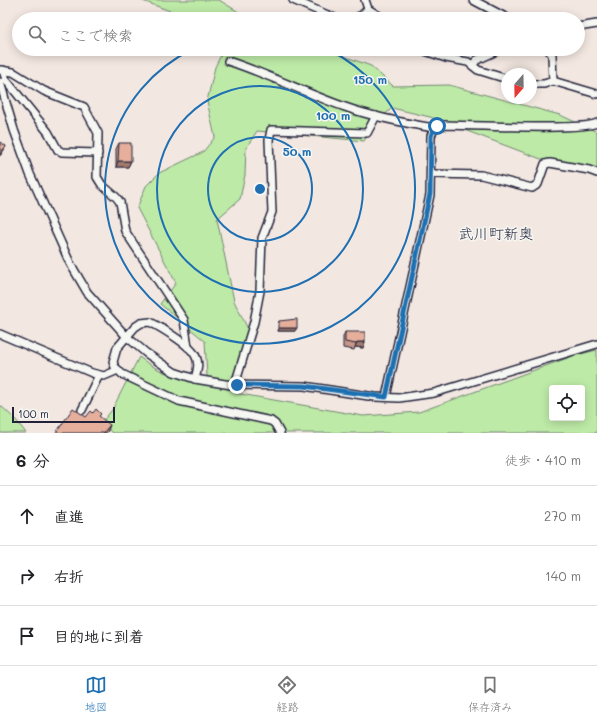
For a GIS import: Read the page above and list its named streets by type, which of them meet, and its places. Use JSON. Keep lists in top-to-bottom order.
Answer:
{
  "districts": ["武川町新奥"],
  "scale_bar": "100 m",
  "north": "bottom",
  "page": {
    "search": "ここで検索",
    "scale": "100 m",
    "heading": ["6 分", "徒歩 · 410 m"],
    "list": [
      ["直進", "270 m"],
      ["右折", "140 m"],
      "目的地に到着"
    ],
    "nav": ["地図", "経路", "保存済み"]
  },
  "rings": ["150 m", "100 m", "50 m"]
}
